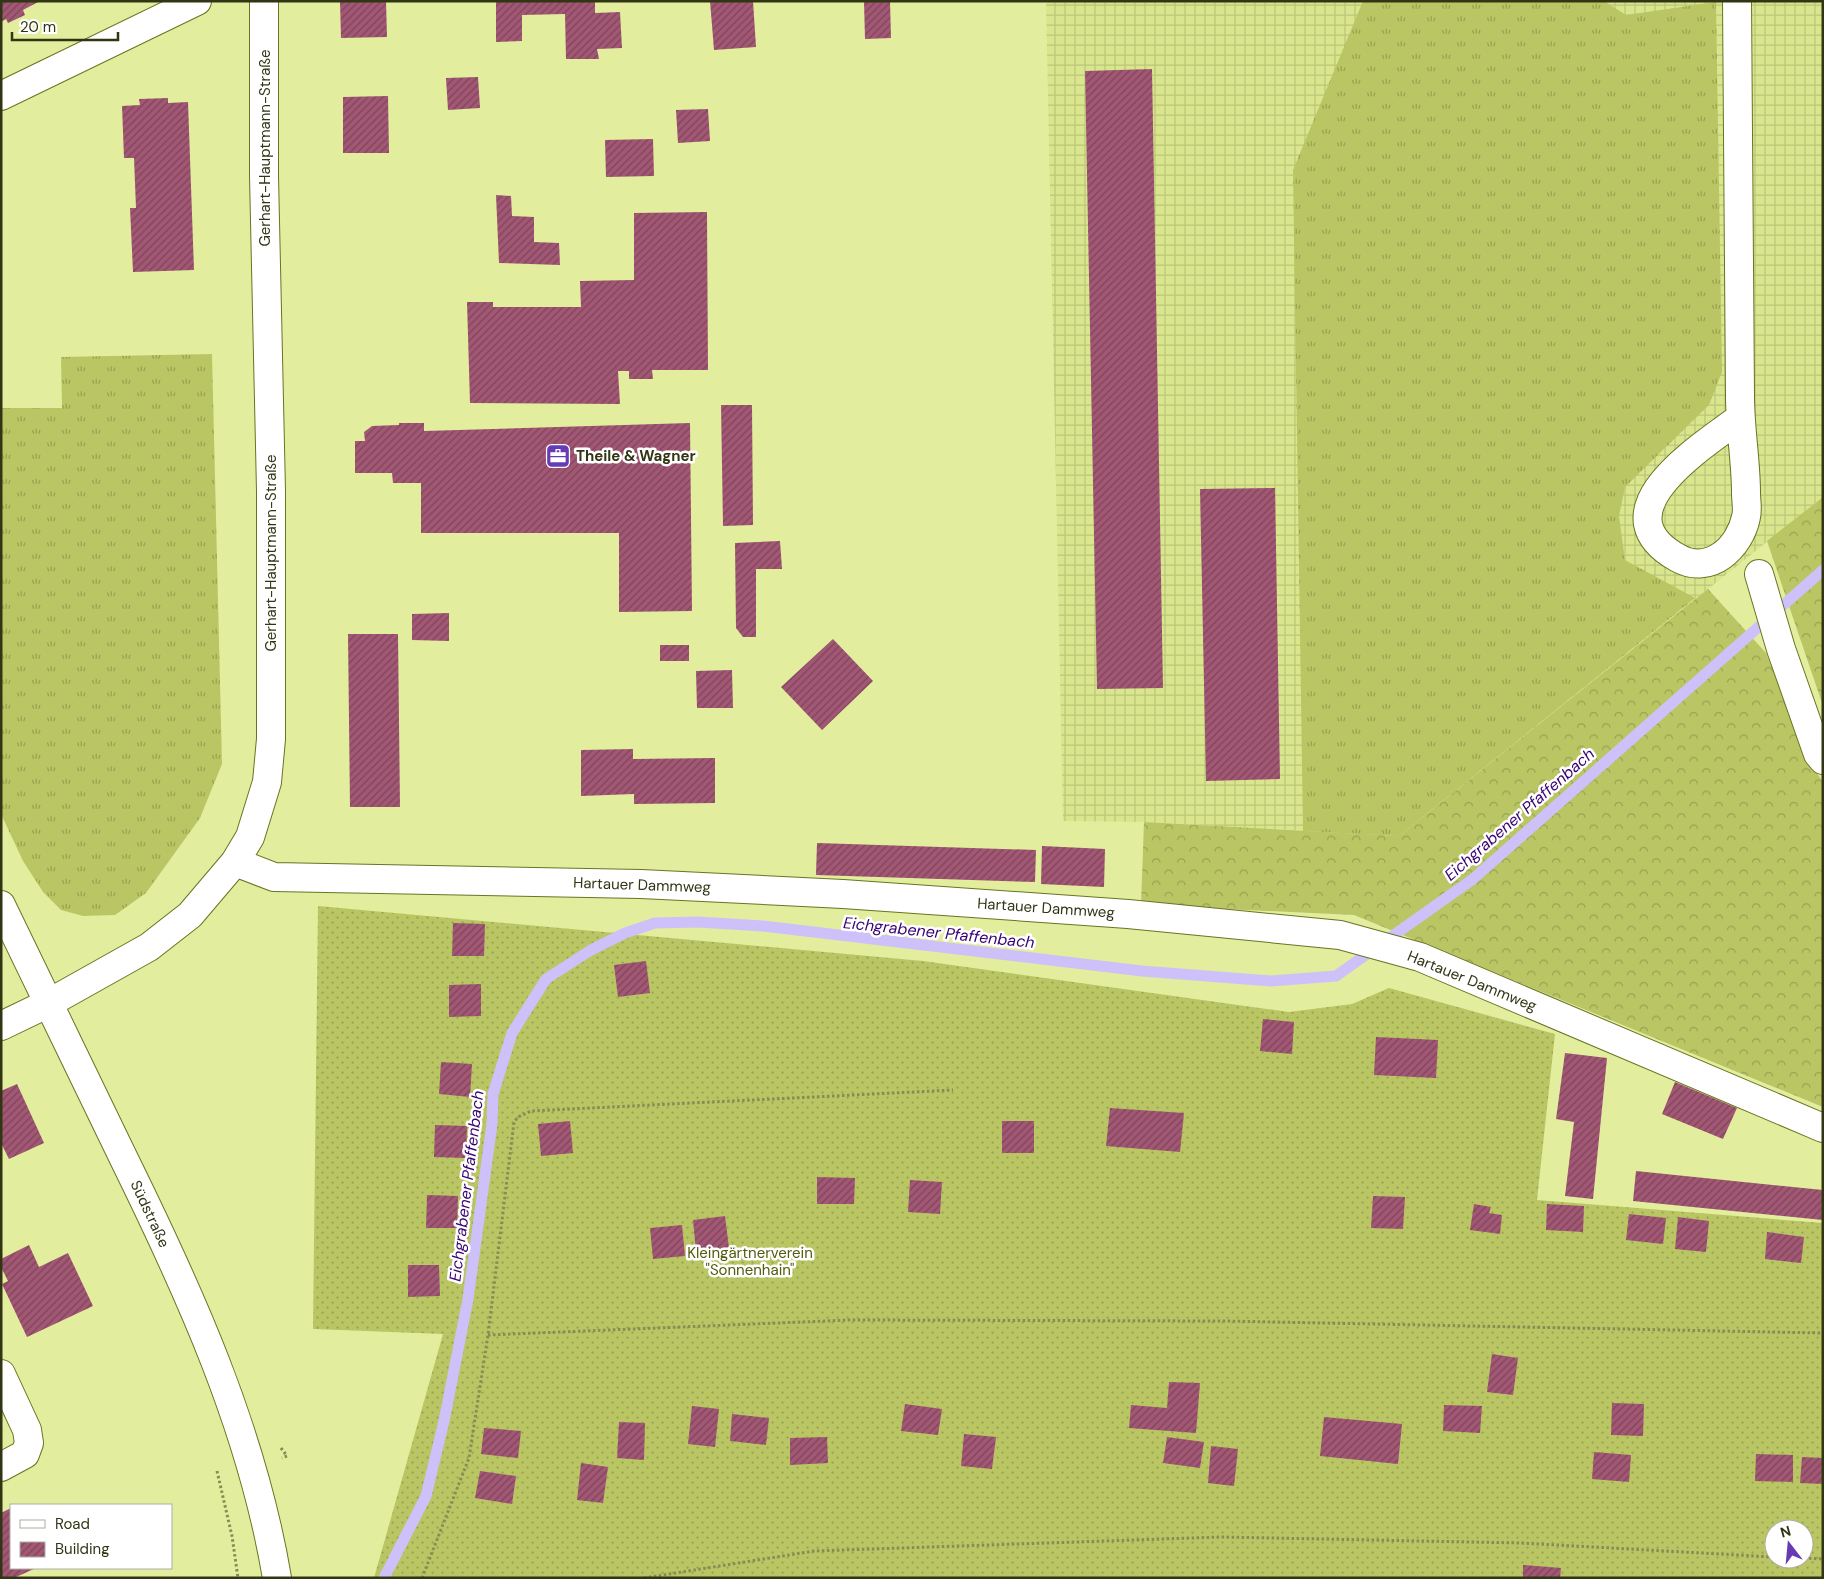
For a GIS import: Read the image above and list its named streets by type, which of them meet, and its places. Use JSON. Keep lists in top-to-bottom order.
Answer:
{
  "streets": {
    "street": ["Gerhart-Hauptmann-Straße", "Hartauer Dammweg", "Südstraße"]
  },
  "crossings": [
    ["Gerhart-Hauptmann-Straße", "Hartauer Dammweg"],
    ["Gerhart-Hauptmann-Straße", "Südstraße"]
  ],
  "water": ["Eichgrabener Pfaffenbach"],
  "parks": ["Kleingärtnerverein \"Sonnenhain\""],
  "places": {
    "office": ["Theile & Wagner"]
  },
  "legend": ["Road", "Building"],
  "scale_bar": "20 m",
  "north": "top"
}
